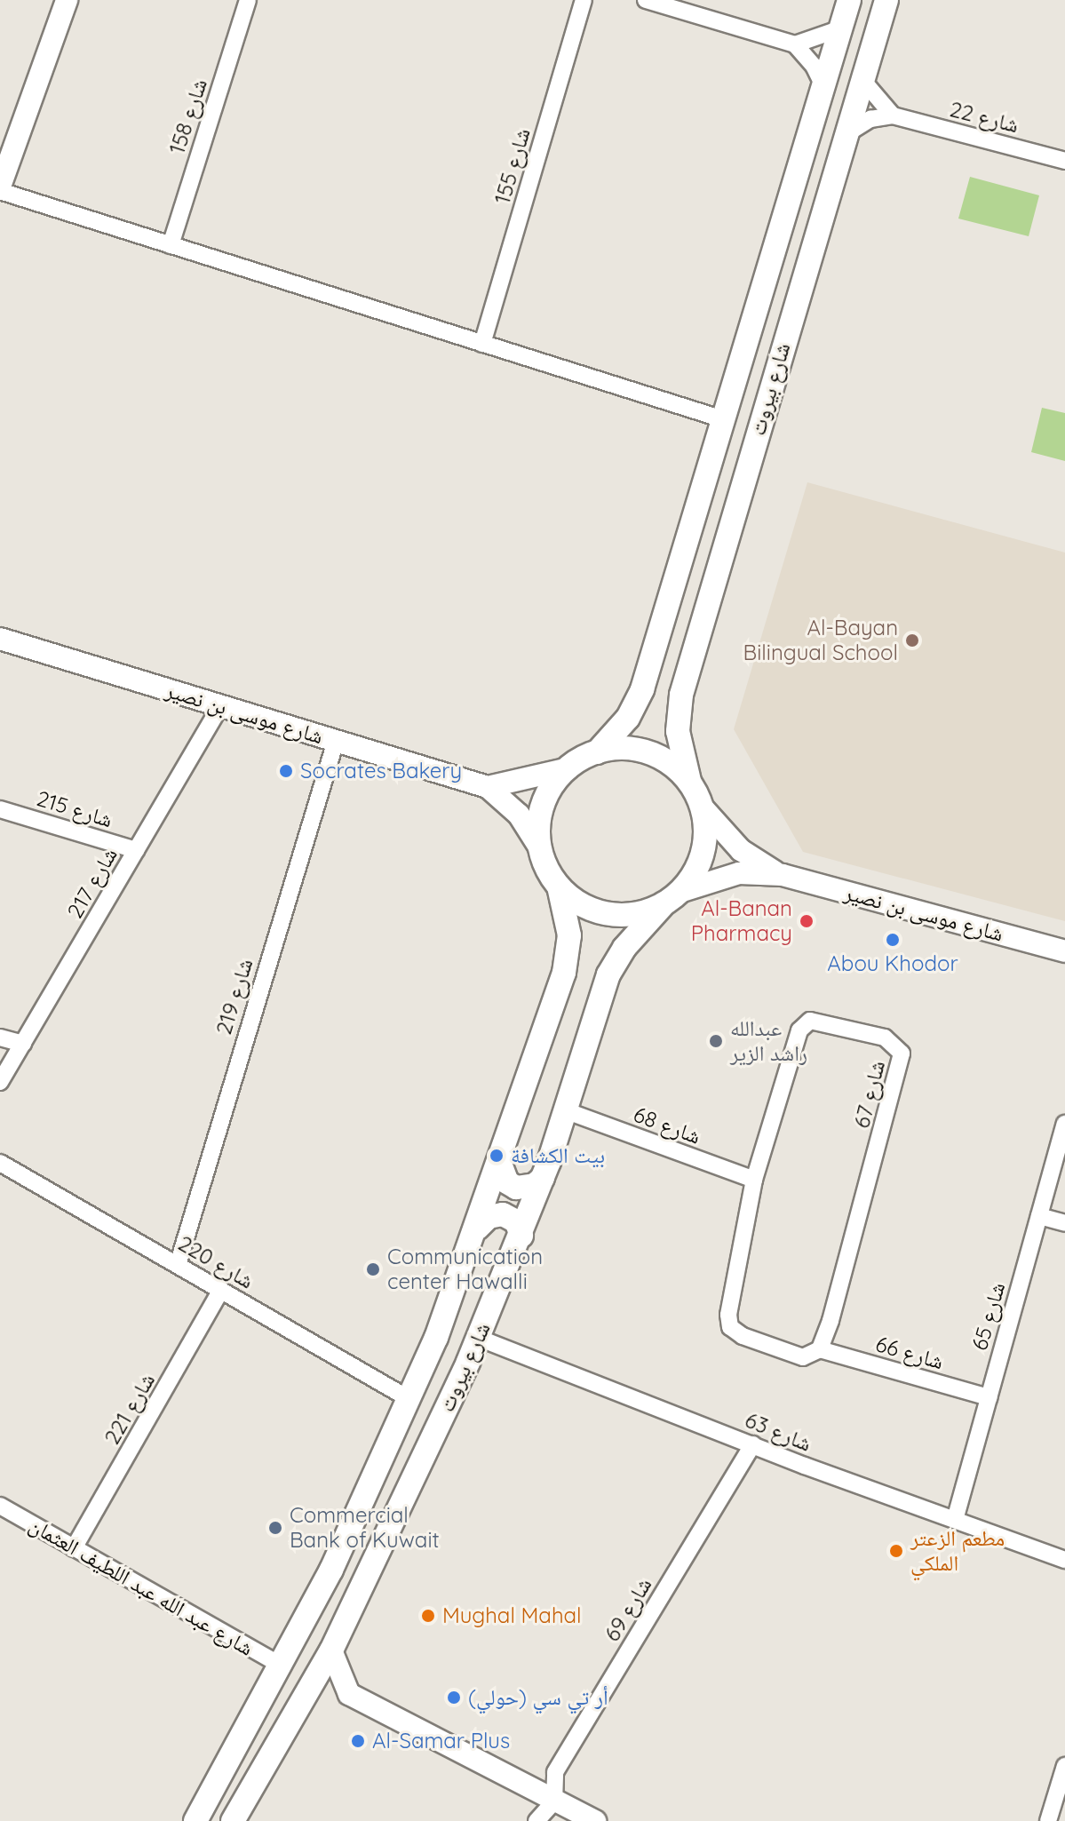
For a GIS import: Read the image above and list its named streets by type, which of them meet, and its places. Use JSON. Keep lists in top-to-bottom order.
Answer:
{
  "streets": {
    "main road": ["شارع بيروت"],
    "street": [
      "شارع 158",
      "شارع 22",
      "شارع 155",
      "شارع موسى بن نصير",
      "شارع 215",
      "شارع 217",
      "شارع 219",
      "شارع 67",
      "شارع 68",
      "شارع 220",
      "شارع 65",
      "شارع 66",
      "شارع 221",
      "شارع 63",
      "شارع عبد الله عبد اللطيف العثمان",
      "شارع 69"
    ]
  },
  "crossings": [
    ["شارع بيروت", "شارع موسى بن نصير"],
    ["شارع بيروت", "شارع 68"],
    ["شارع بيروت", "شارع 220"],
    ["شارع بيروت", "شارع 63"],
    ["شارع بيروت", "شارع عبد الله عبد اللطيف العثمان"],
    ["شارع موسى بن نصير", "شارع 217"],
    ["شارع موسى بن نصير", "شارع 219"],
    ["شارع 215", "شارع 217"],
    ["شارع 219", "شارع 220"],
    ["شارع 67", "شارع 68"],
    ["شارع 67", "شارع 66"],
    ["شارع 220", "شارع 221"],
    ["شارع 65", "شارع 66"],
    ["شارع 65", "شارع 63"],
    ["شارع 221", "شارع عبد الله عبد اللطيف العثمان"],
    ["شارع 63", "شارع 69"]
  ],
  "places": [
    "Al-Bayan Bilingual School",
    "Socrates Bakery",
    "Al-Banan Pharmacy",
    "Abou Khodor",
    "عبدالله راشد الزير",
    "بيت الكشافة",
    "Communication center Hawalli",
    "Commercial Bank of Kuwait",
    "مطعم الزعتر الملكي",
    "Mughal Mahal",
    "أر تي سي (حولي)",
    "Al-Samar Plus"
  ]
}
